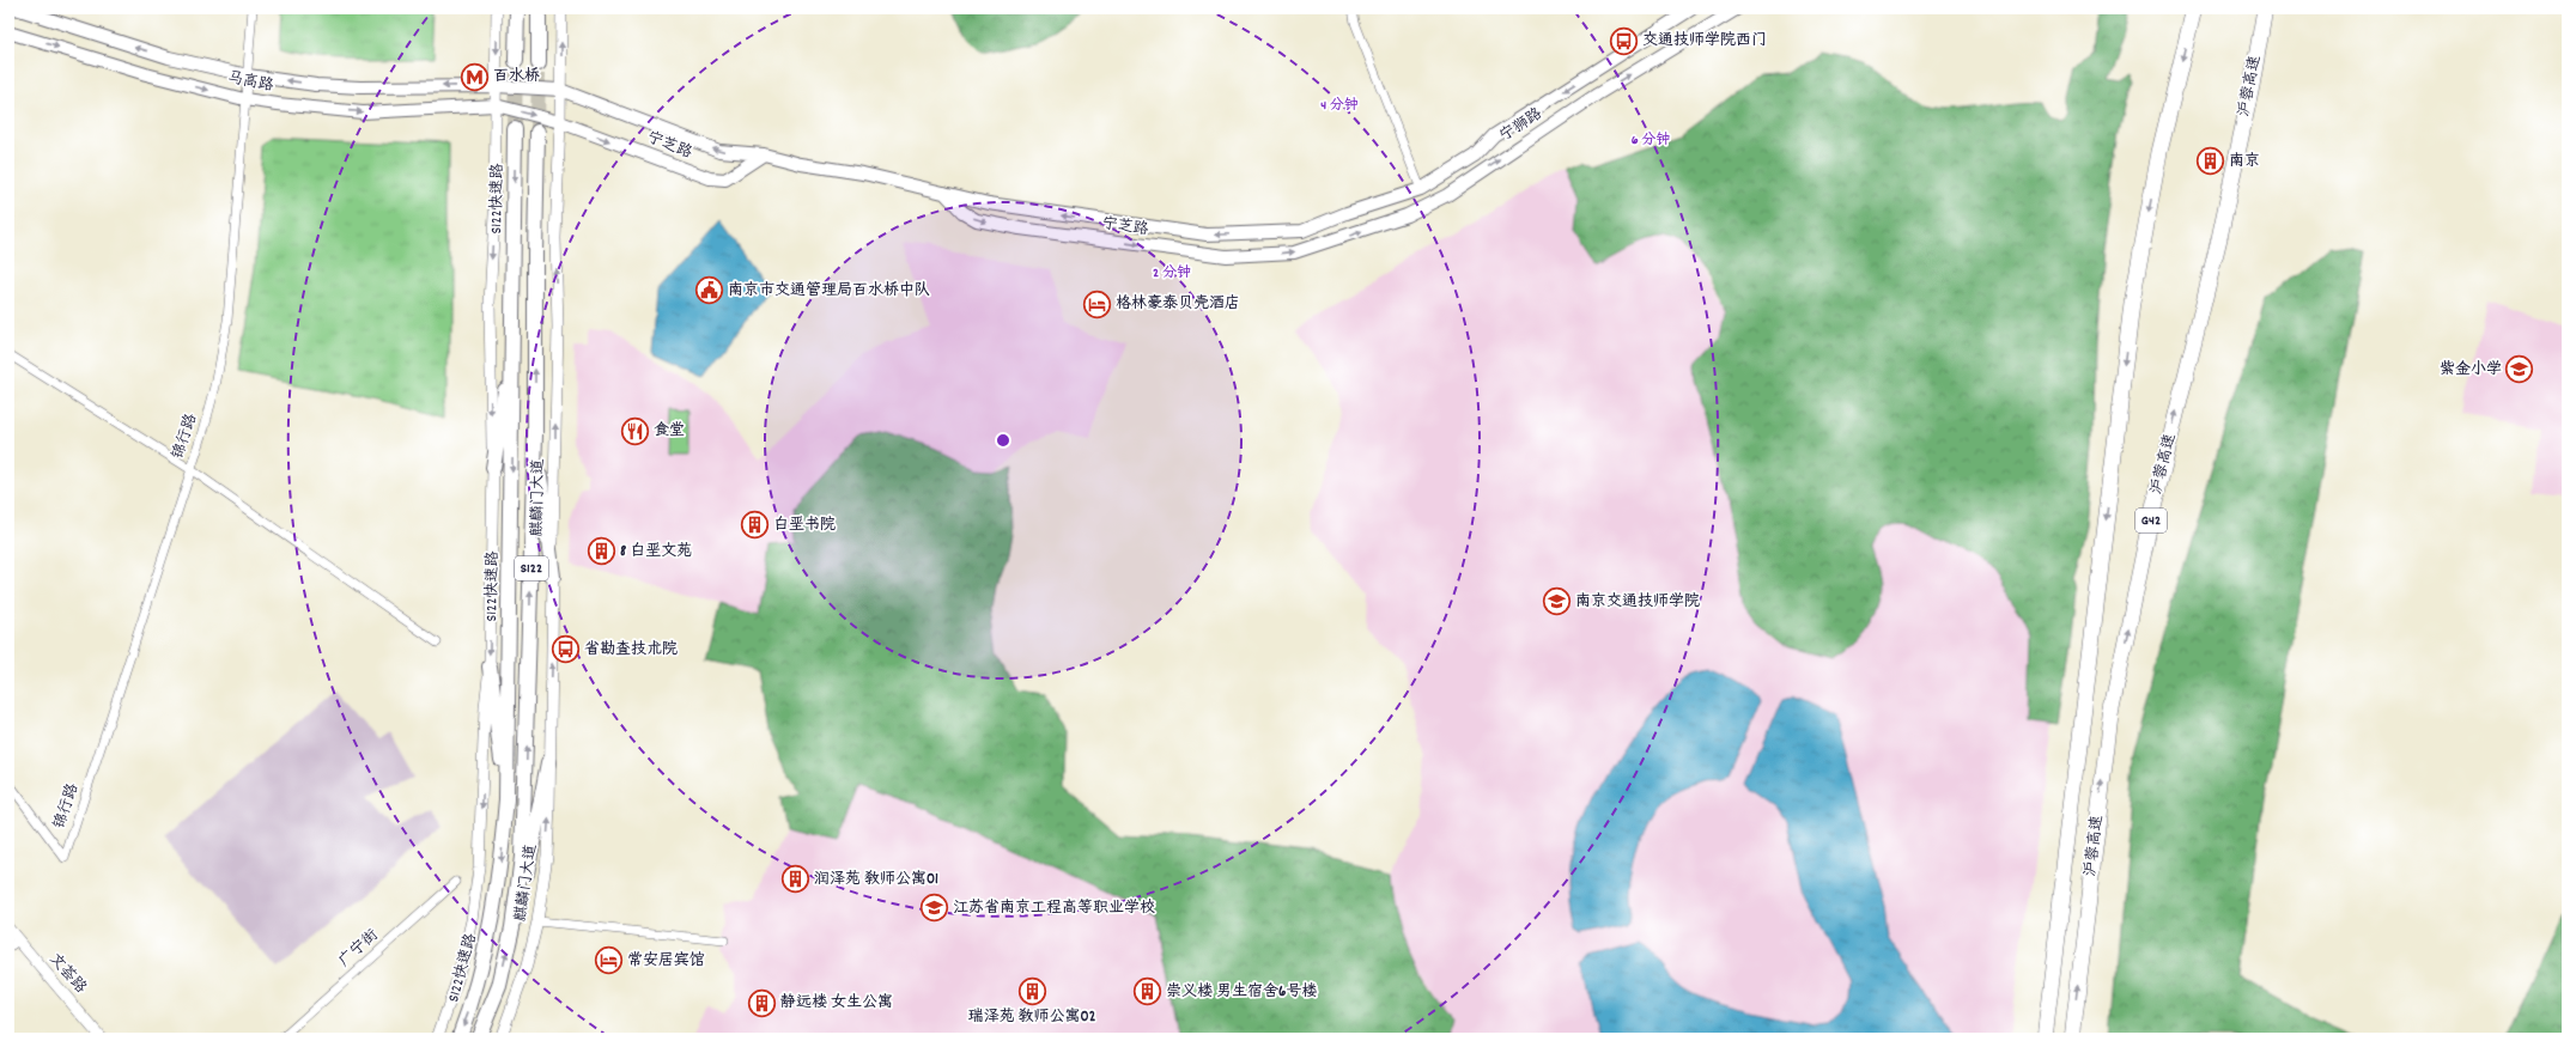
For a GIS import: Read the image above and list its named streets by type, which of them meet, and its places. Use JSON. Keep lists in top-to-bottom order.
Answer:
{
  "streets": {
    "highway": [
      "沪蓉高速",
      "S122快速路",
      "G42",
      "S122"
    ],
    "main road": ["马高路", "宁狮路", "宁芝路"],
    "street": [
      "锦行路",
      "麒麟门大道",
      "广宁街",
      "文荟路"
    ]
  },
  "crossings": [
    ["马高路", "宁芝路"],
    ["马高路", "锦行路"],
    ["马高路", "麒麟门大道"],
    ["宁狮路", "宁芝路"],
    ["宁芝路", "麒麟门大道"]
  ],
  "places": {
    "bus stop": ["交通技师学院西门", "省勘查技术院"],
    "metro station": ["百水桥"],
    "building": [
      "南京",
      "白垩书院",
      "8 白垩文苑",
      "润泽苑 教师公寓01",
      "瑞泽苑 教师公寓02",
      "崇义楼 男生宿舍6号楼",
      "静远楼 女生公寓"
    ],
    "public building": ["南京市交通管理局百水桥中队"],
    "hotel": ["格林豪泰贝壳酒店", "常安居宾馆"],
    "school or university": ["紫金小学", "南京交通技师学院", "江苏省南京工程高等职业学校"],
    "restaurant": ["食堂"]
  },
  "rings": ["4 分钟", "6 分钟", "2 分钟"]
}
